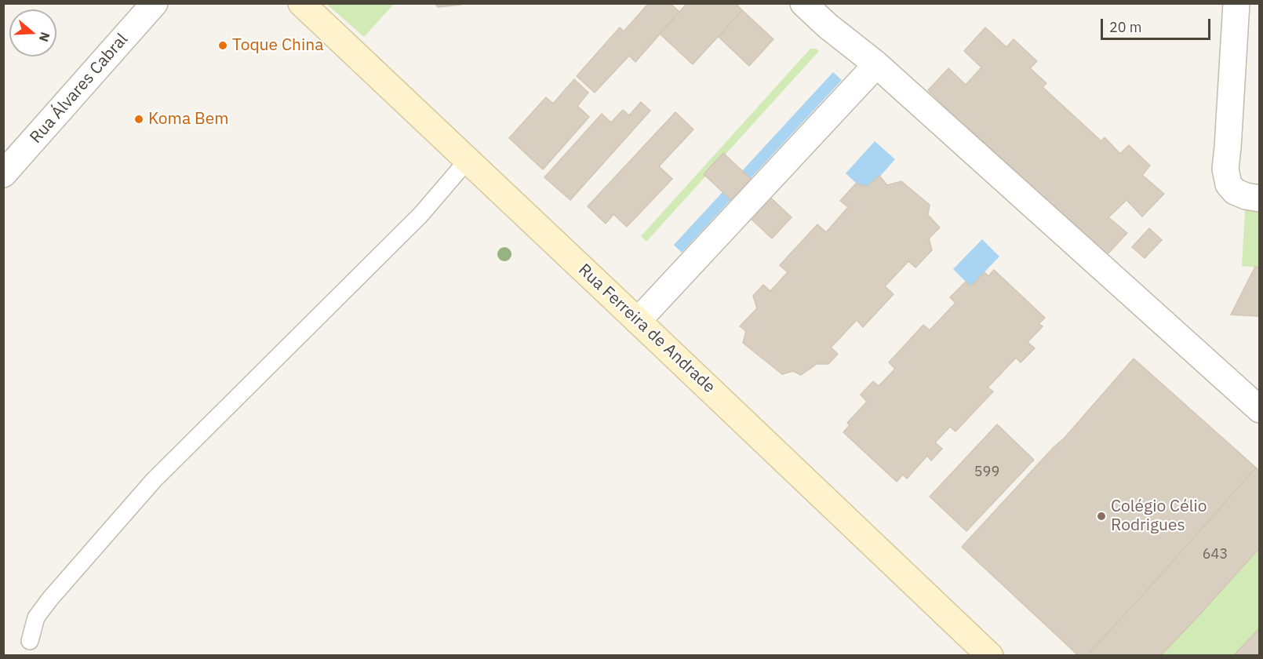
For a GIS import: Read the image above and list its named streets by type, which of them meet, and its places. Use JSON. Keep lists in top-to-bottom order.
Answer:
{
  "streets": {
    "street": ["Rua Álvares Cabral", "Rua Ferreira de Andrade"]
  },
  "places": ["Toque China", "Koma Bem", "Colégio Célio Rodrigues"],
  "house_numbers": ["599", "643"],
  "scale_bar": "20 m",
  "north": "right"
}
